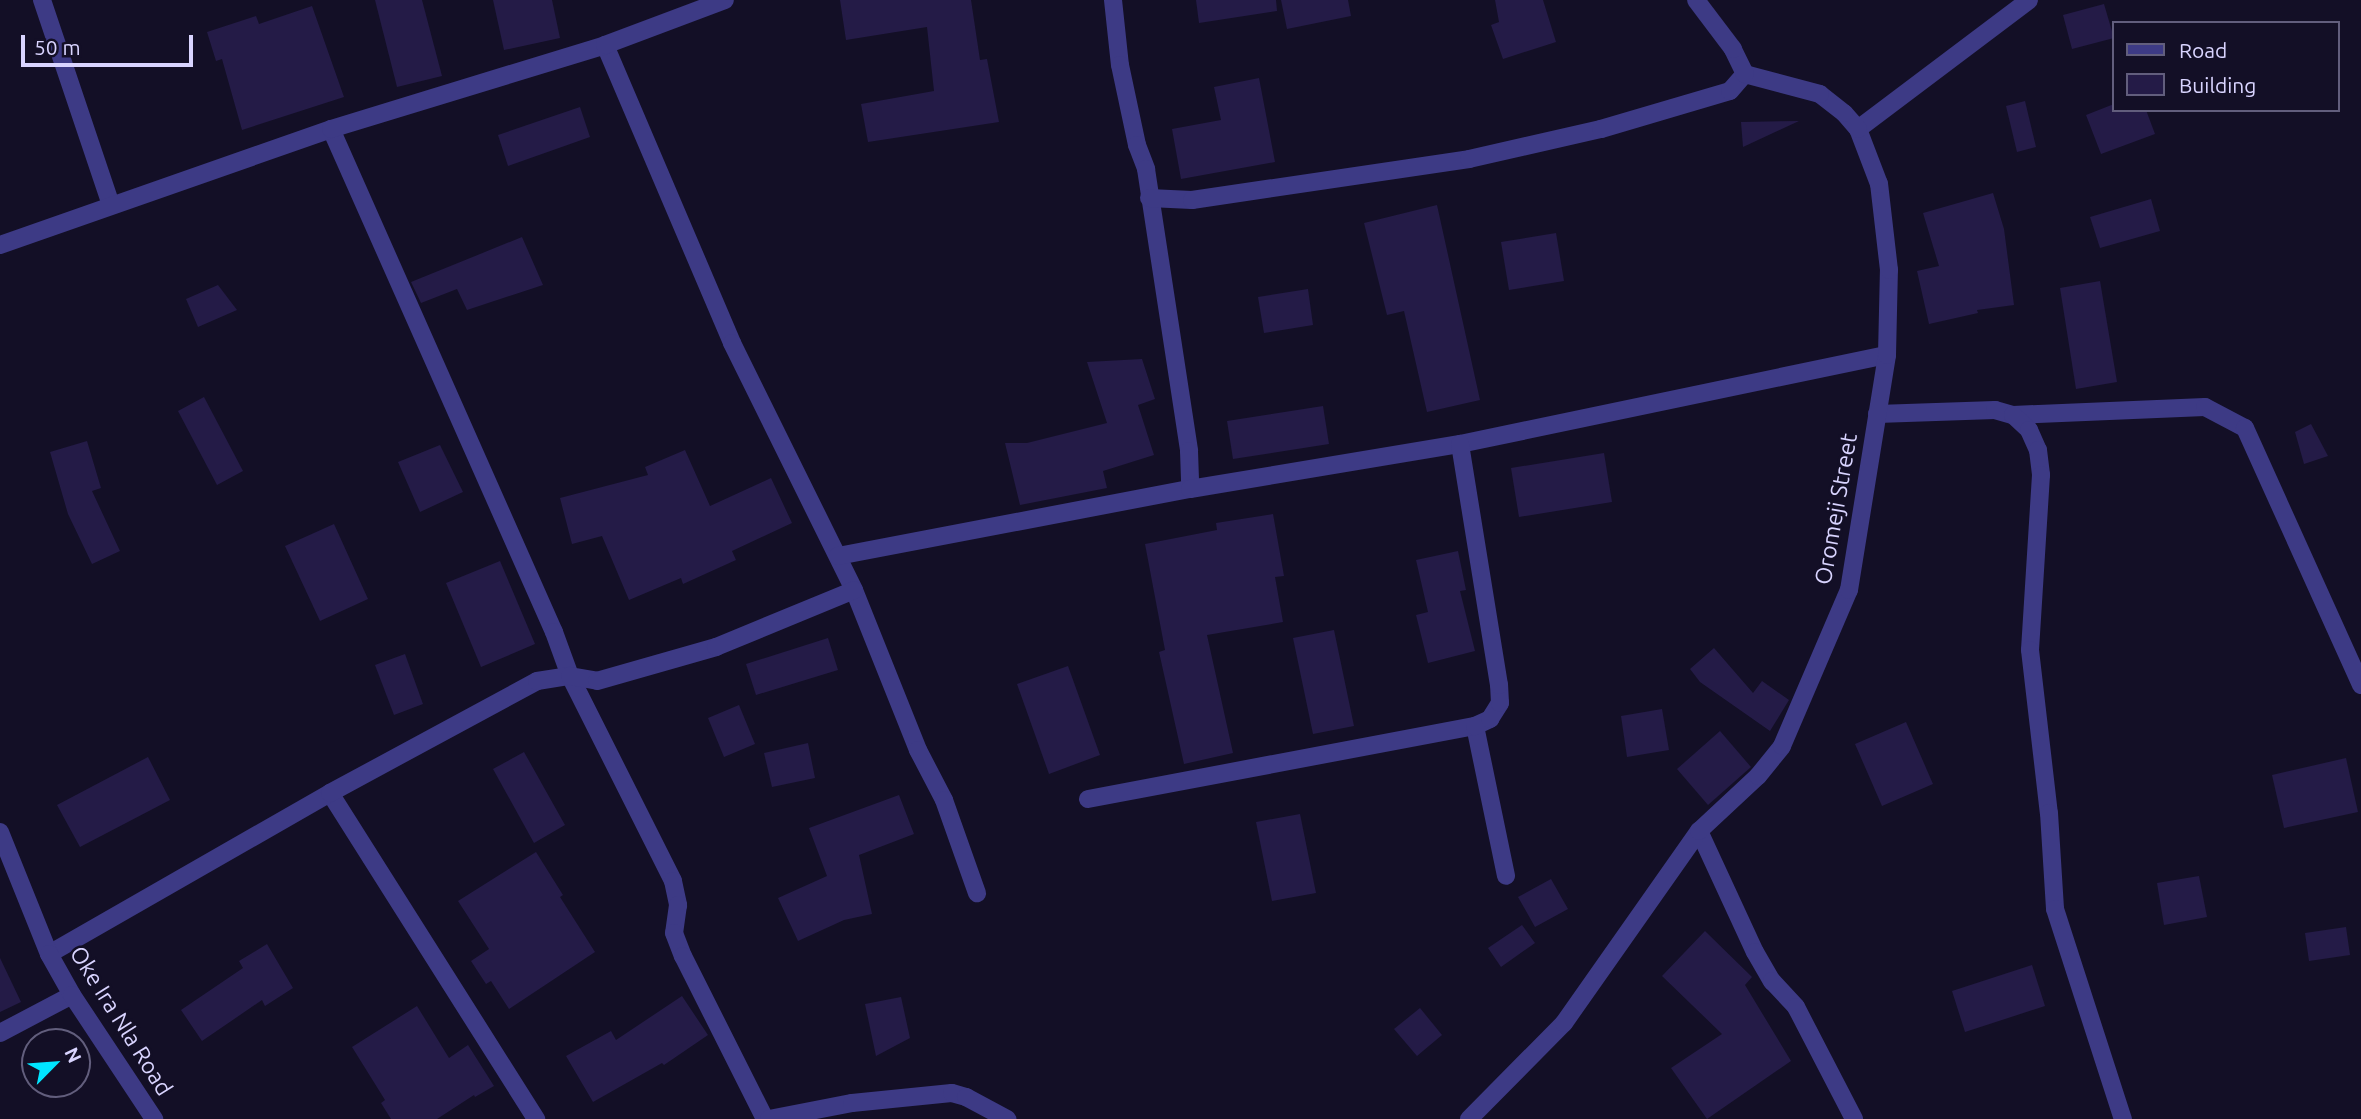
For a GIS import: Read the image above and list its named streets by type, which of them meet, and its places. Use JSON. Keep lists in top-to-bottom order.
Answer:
{
  "streets": {
    "street": ["Oromeji Street", "Oke Ira Nla Road"]
  },
  "legend": ["Road", "Building"],
  "scale_bar": "50 m",
  "north": "top right"
}
